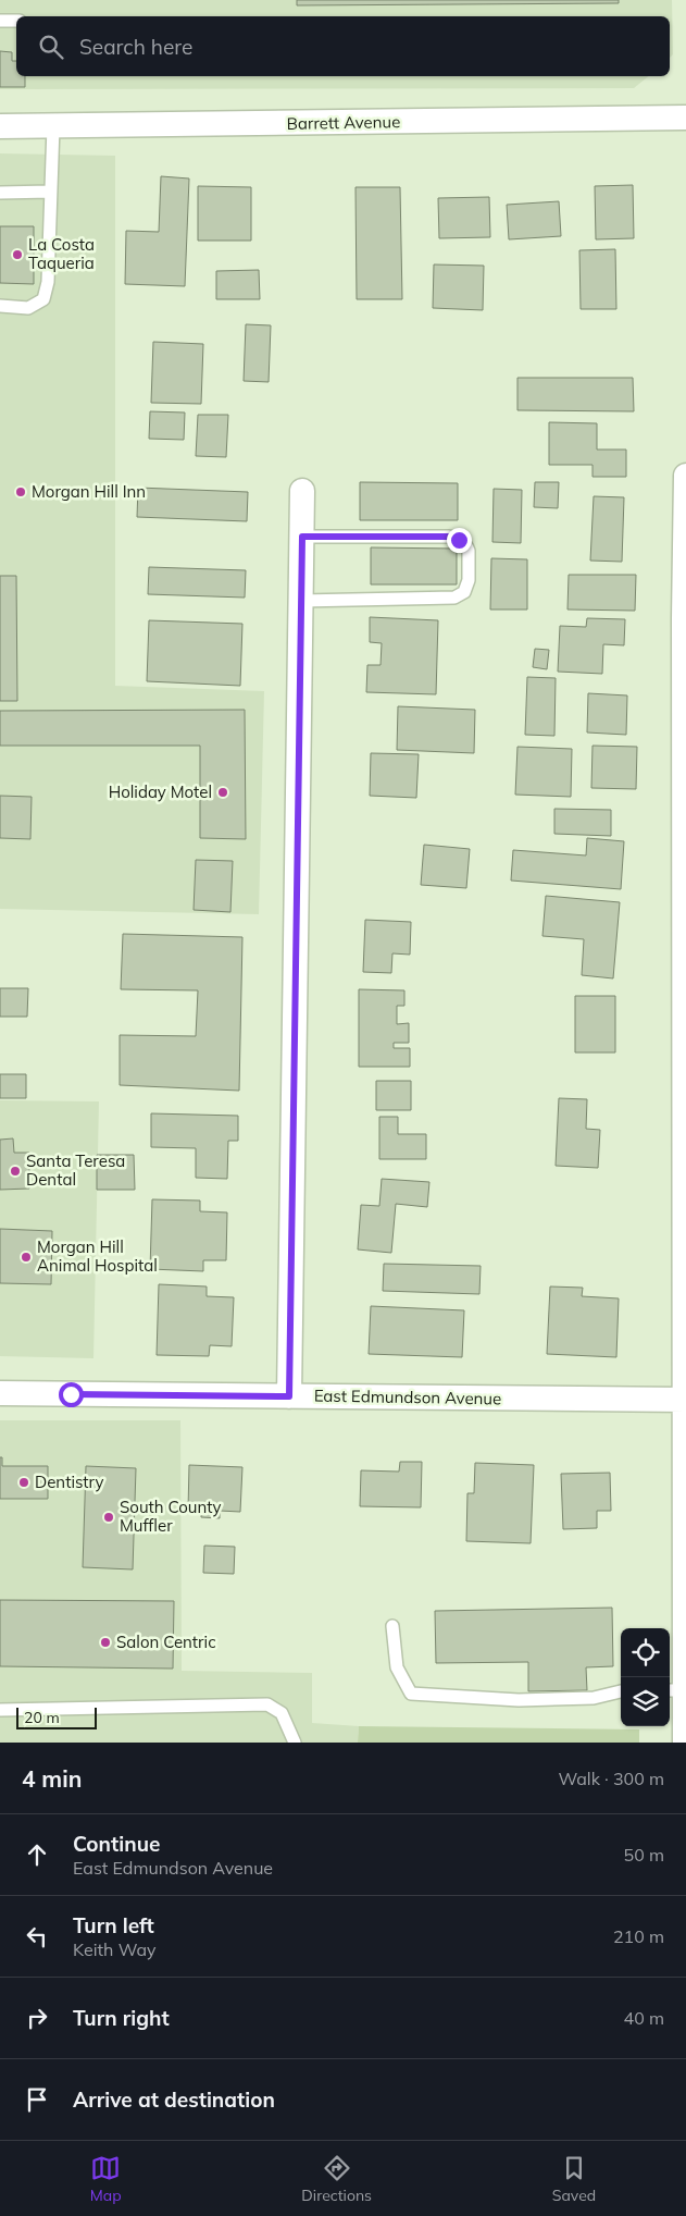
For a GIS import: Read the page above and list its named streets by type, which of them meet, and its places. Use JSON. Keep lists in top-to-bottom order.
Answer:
{
  "streets": {
    "street": ["Barrett Avenue", "East Edmundson Avenue"]
  },
  "places": [
    "La Costa Taqueria",
    "Morgan Hill Inn",
    "Holiday Motel",
    "Santa Teresa Dental",
    "Morgan Hill Animal Hospital",
    "Dentistry",
    "South County Muffler",
    "Salon Centric"
  ],
  "scale_bar": "20 m",
  "page": {
    "search": "Search here",
    "scale": "20 m",
    "heading": ["4 min", "Walk · 300 m"],
    "list": [
      ["Continue", "East Edmundson Avenue", "50 m"],
      ["Turn left", "Keith Way", "210 m"],
      ["Turn right", "40 m"],
      "Arrive at destination"
    ],
    "nav": ["Map", "Directions", "Saved"]
  }
}
